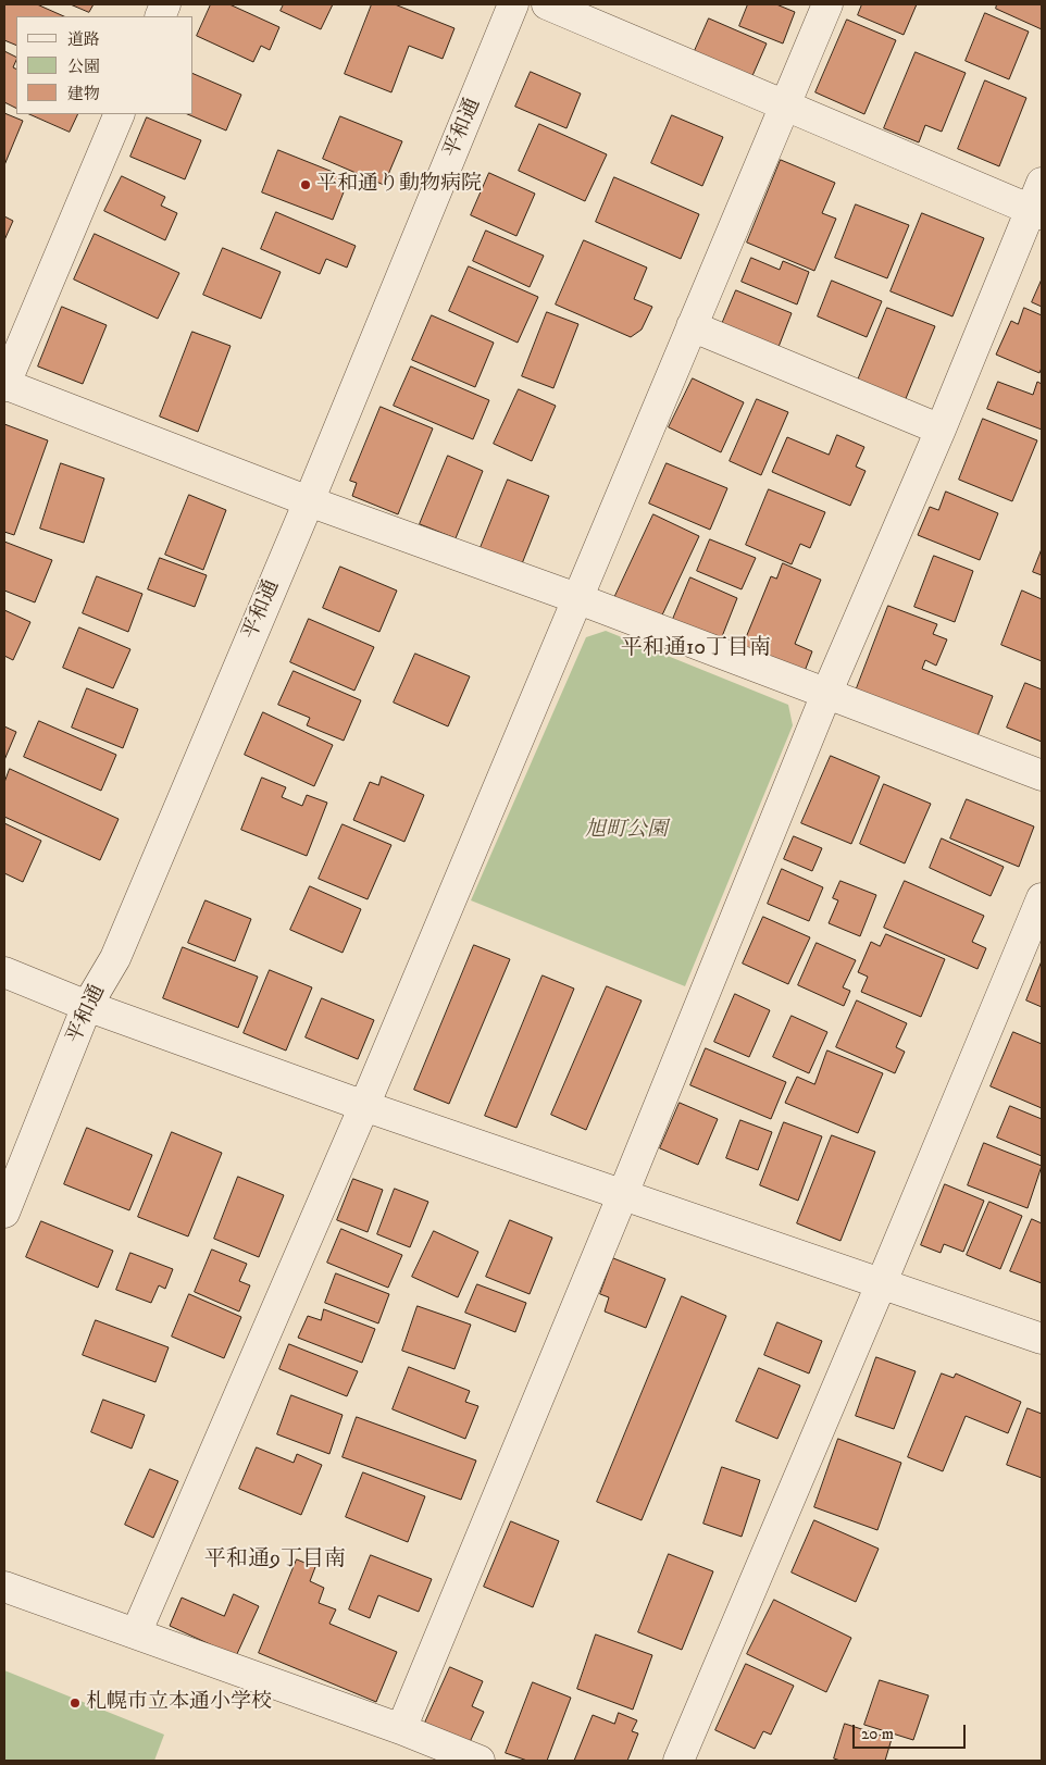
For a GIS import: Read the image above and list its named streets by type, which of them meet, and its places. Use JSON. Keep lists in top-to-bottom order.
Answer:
{
  "streets": {
    "street": ["平和通"]
  },
  "districts": ["平和通10丁目南", "平和通9丁目南"],
  "parks": ["旭町公園"],
  "places": ["平和通り動物病院", "札幌市立本通小学校"],
  "legend": ["道路", "公園", "建物"],
  "scale_bar": "20 m"
}
